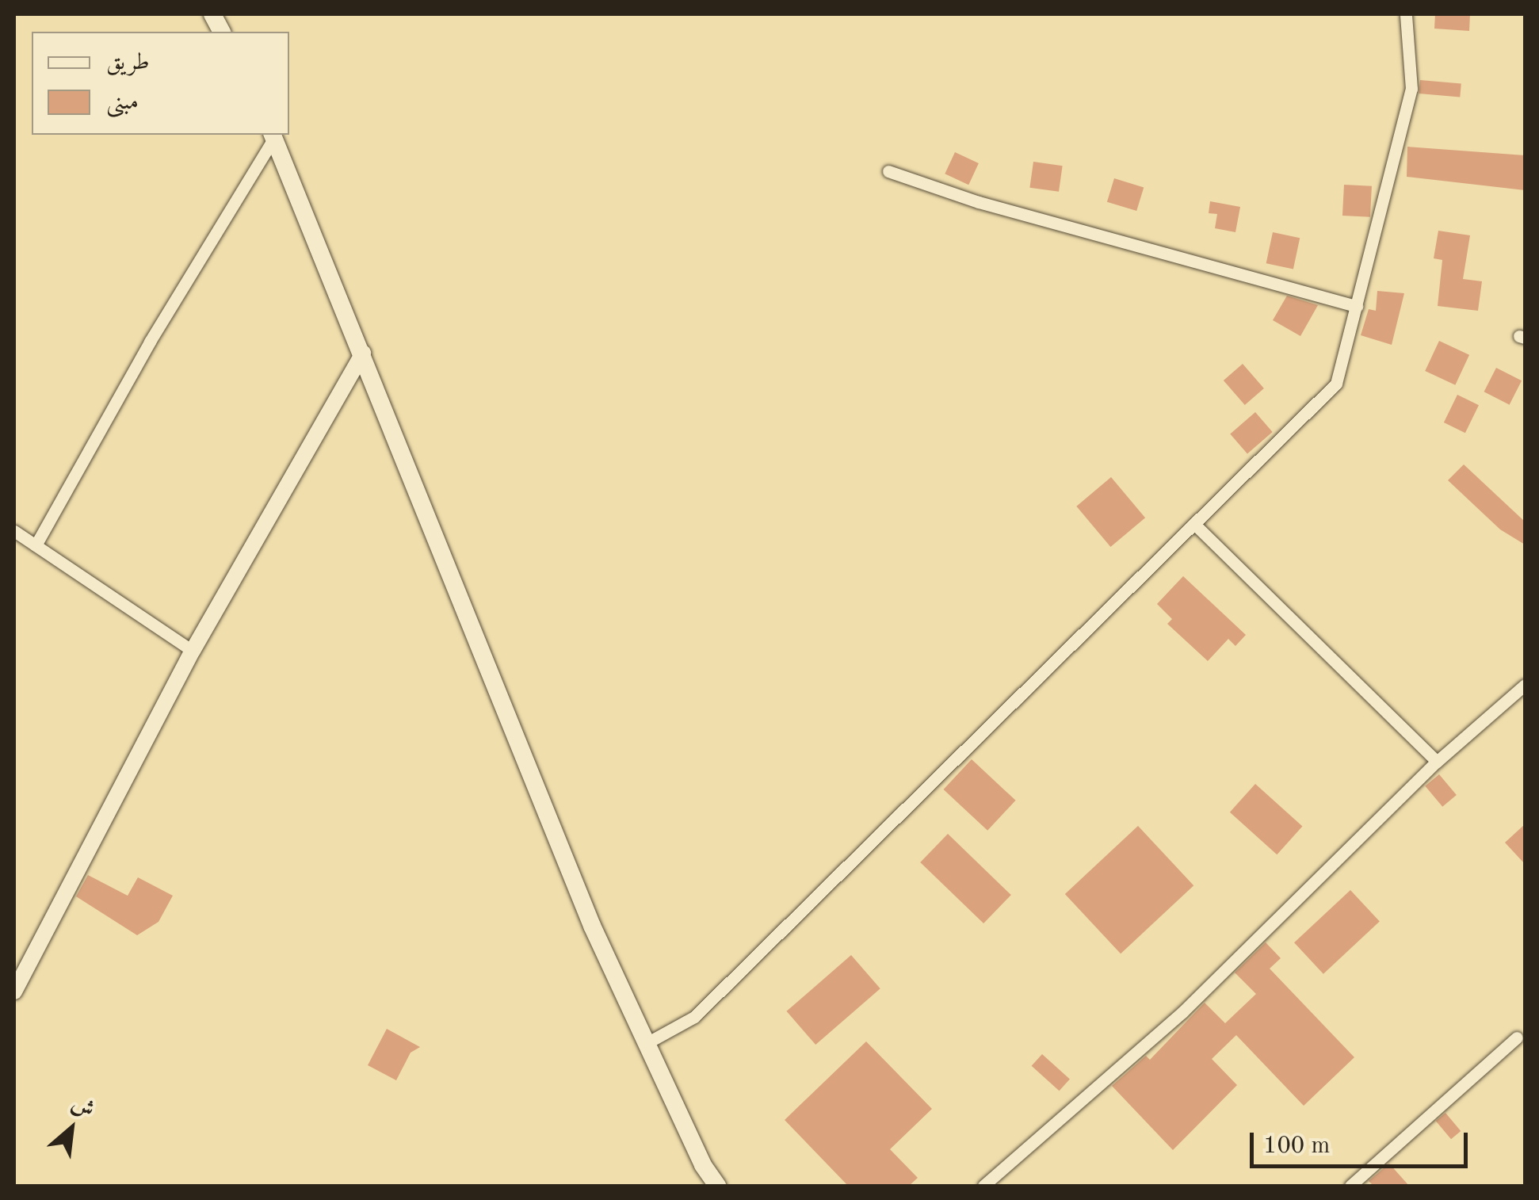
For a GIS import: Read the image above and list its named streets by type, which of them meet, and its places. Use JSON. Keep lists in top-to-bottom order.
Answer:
{
  "legend": ["طريق", "مبنى"],
  "scale_bar": "100 m",
  "north": "top right"
}
